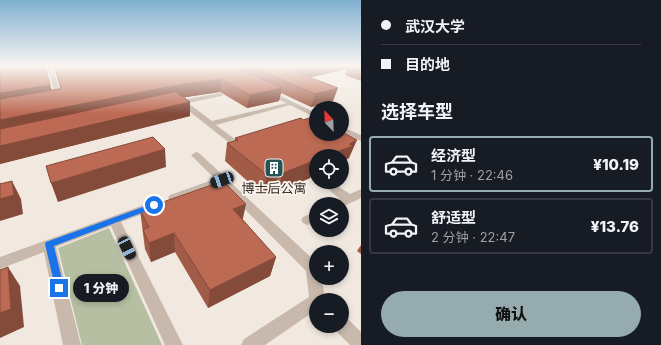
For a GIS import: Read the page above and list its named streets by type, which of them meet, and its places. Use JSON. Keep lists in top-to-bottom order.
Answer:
{
  "places": {
    "building": ["博士后公寓"]
  },
  "north": "top left",
  "page": {
    "banner": ["武汉大学", "目的地"],
    "heading": "选择车型",
    "map_buttons": ["+", "−"],
    "list": [
      {
        "name": "经济型",
        "note": "1 分钟 · 22:46",
        "value": "¥10.19"
      },
      {
        "name": "舒适型",
        "note": "2 分钟 · 22:47",
        "value": "¥13.76"
      }
    ],
    "bubble": "1 分钟",
    "buttons": "确认"
  }
}
